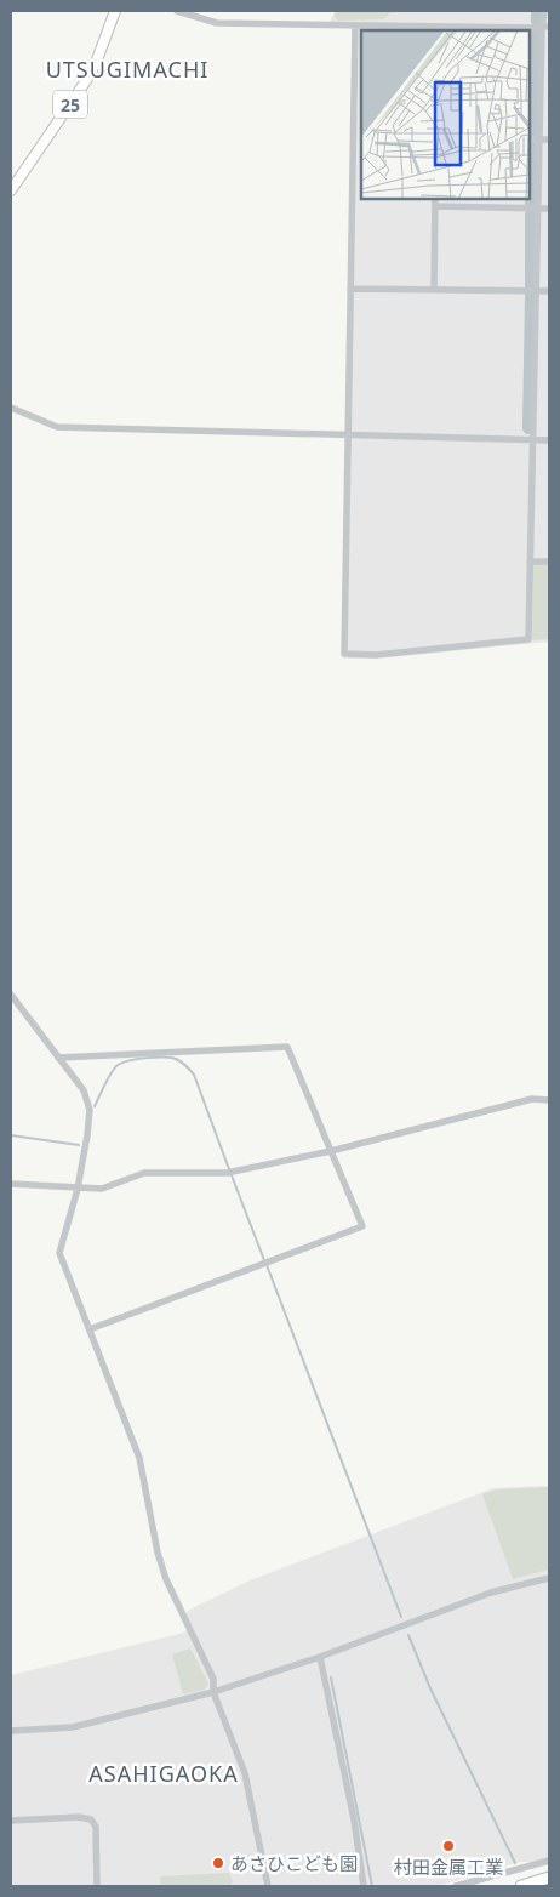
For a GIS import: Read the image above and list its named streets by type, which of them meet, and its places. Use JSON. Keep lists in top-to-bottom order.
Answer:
{
  "streets": {
    "main road": ["25"]
  },
  "districts": ["UTSUGIMACHI", "ASAHIGAOKA"],
  "places": ["村田金属工業", "あさひこども園"]
}
